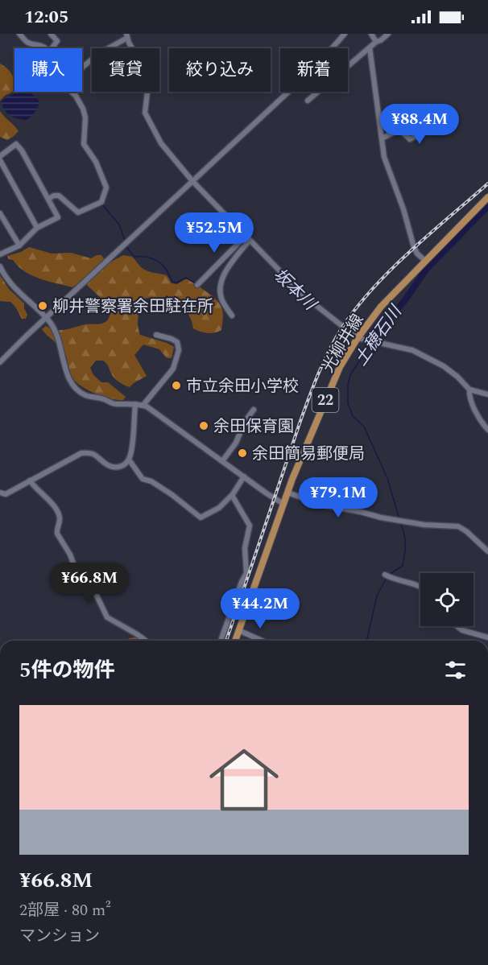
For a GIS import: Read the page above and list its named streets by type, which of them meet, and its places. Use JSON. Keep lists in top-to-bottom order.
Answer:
{
  "streets": {
    "main road": ["光柳井線", "22"]
  },
  "water": ["坂本川", "土穂石川"],
  "places": [
    "柳井警察署余田駐在所",
    "市立余田小学校",
    "余田保育園",
    "余田簡易郵便局"
  ],
  "page": {
    "status": "12:05",
    "chip": [
      "購入",
      "賃貸",
      "絞り込み",
      "新着"
    ],
    "price": [
      "¥88.4M",
      "¥52.5M",
      "¥79.1M",
      "¥66.8M",
      "¥44.2M"
    ],
    "heading": "5件の物件",
    "list": [
      {
        "name": "¥66.8M",
        "note": "2部屋 · 80 m² · マンション"
      }
    ]
  }
}
